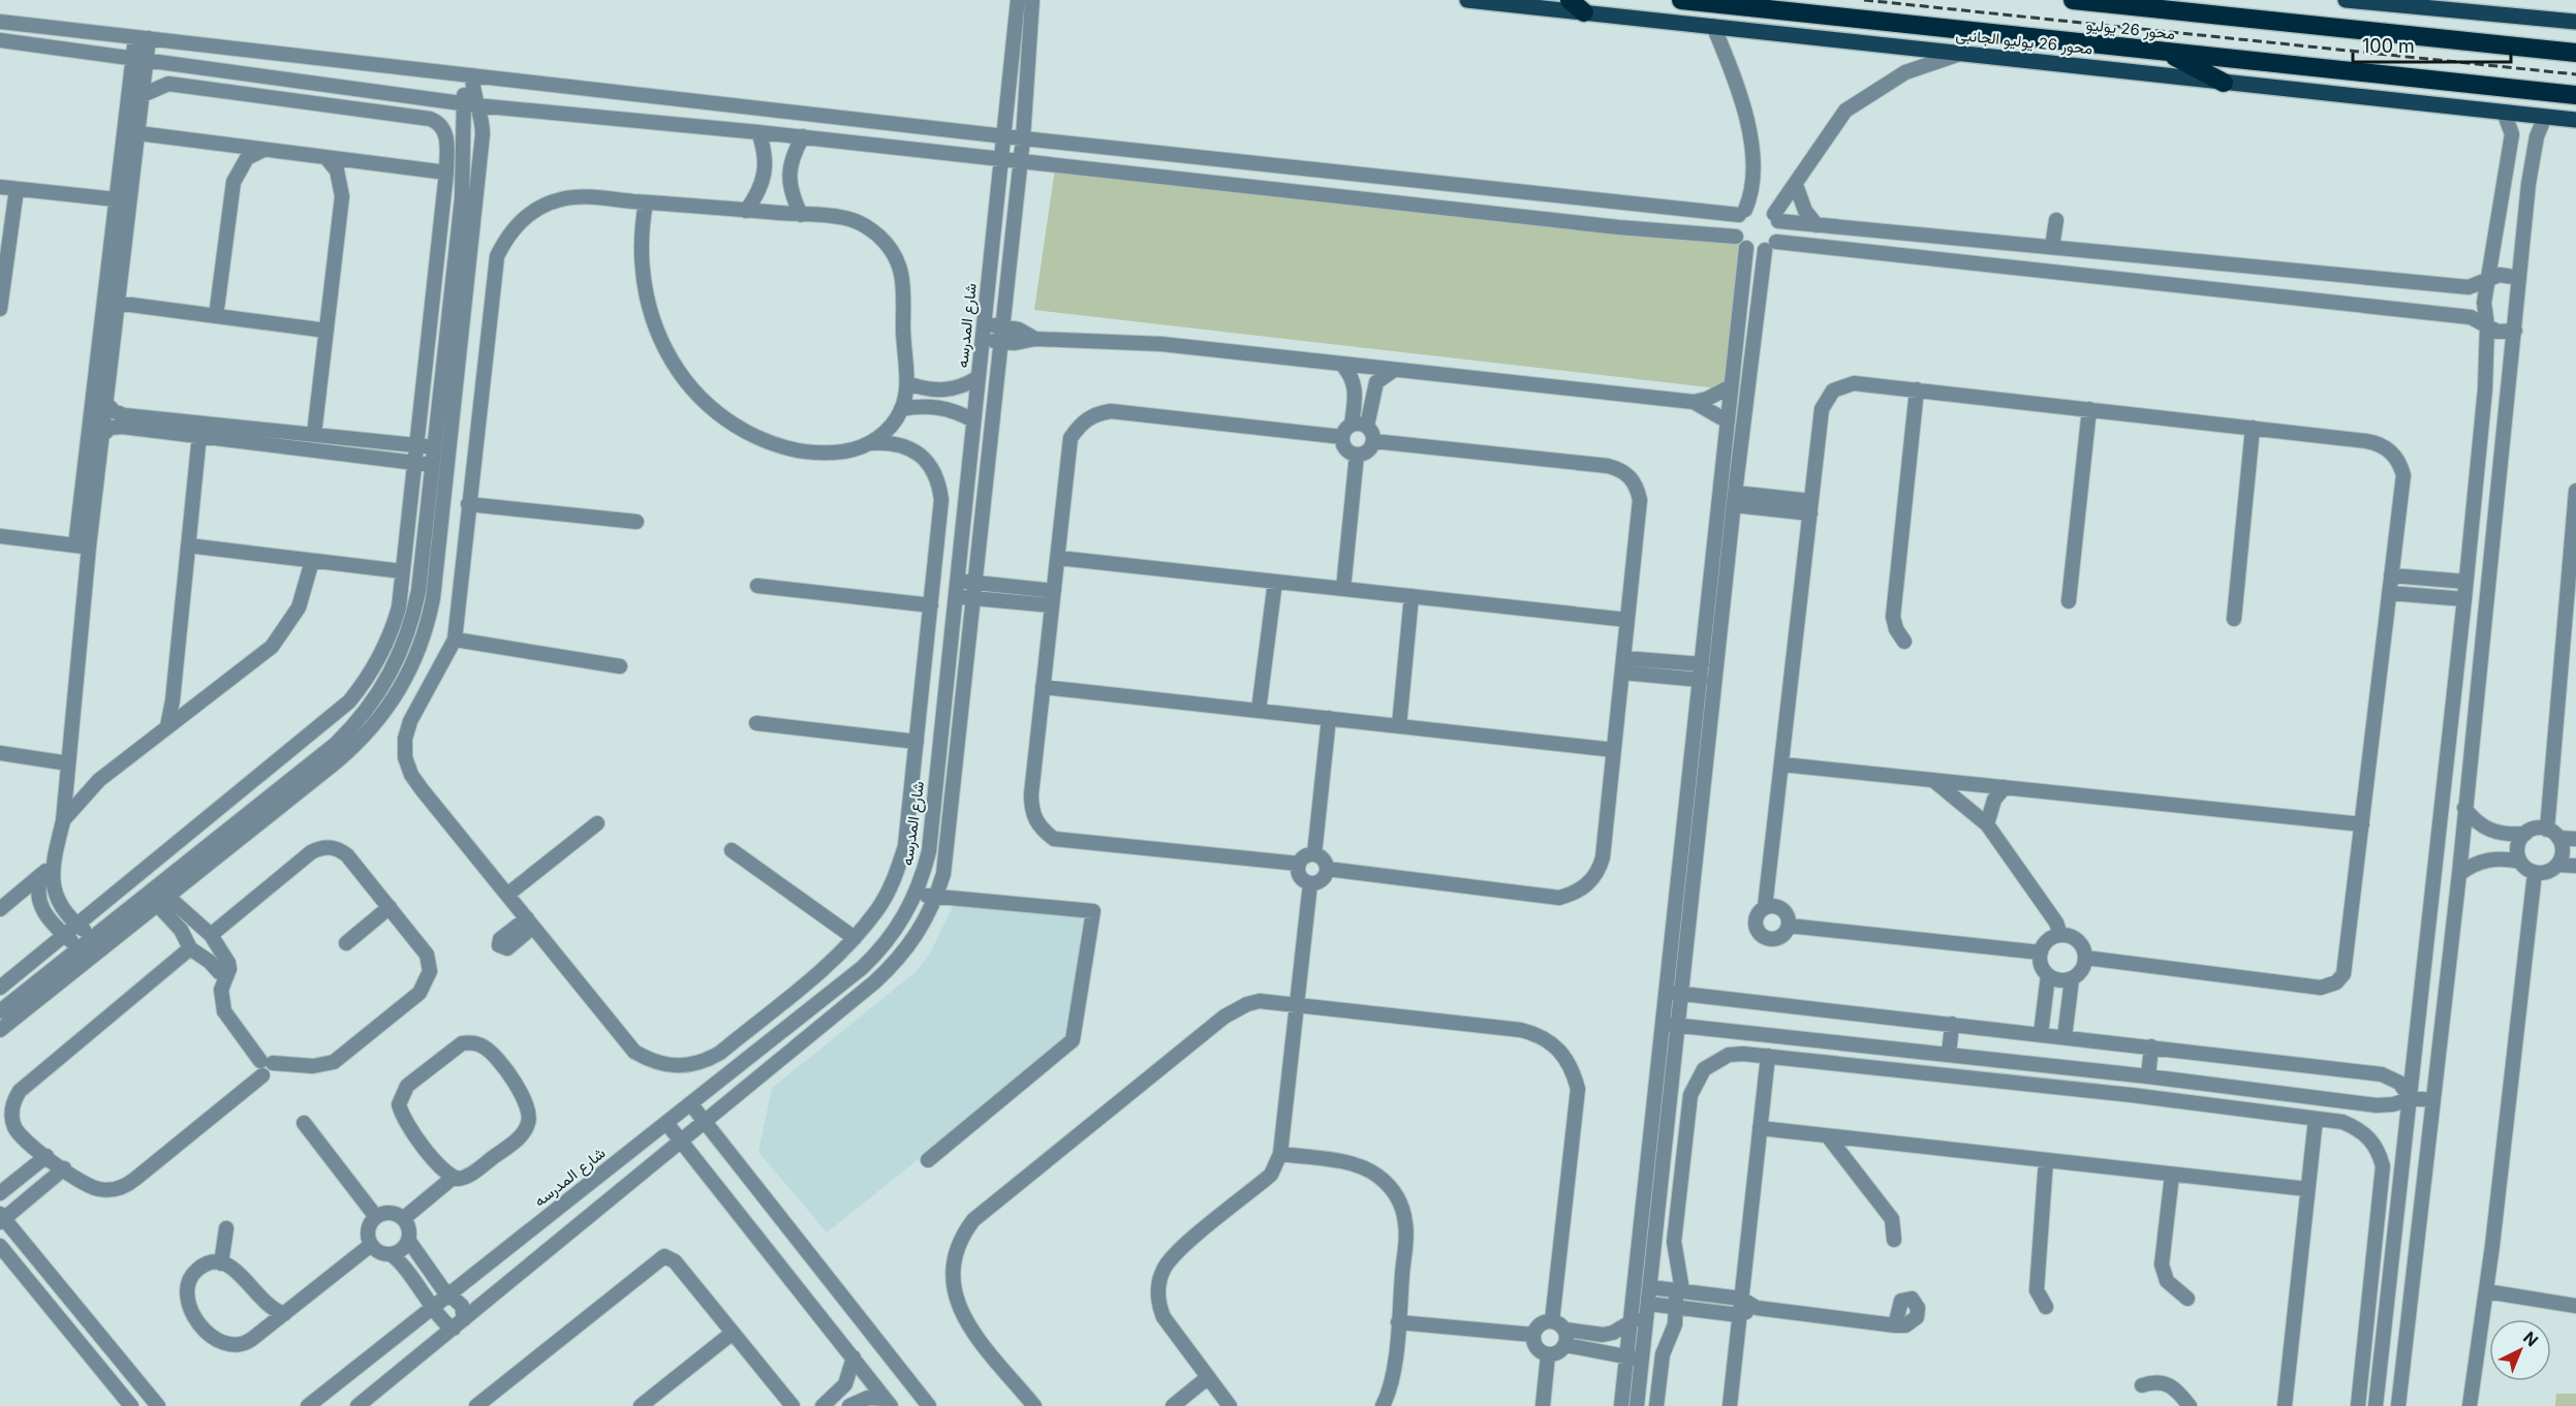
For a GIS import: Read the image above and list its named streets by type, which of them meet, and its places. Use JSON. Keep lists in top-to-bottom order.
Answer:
{
  "streets": {
    "highway": ["محور 26 يوليو"],
    "main road": ["محور 26 يوليو الجانبى"],
    "street": ["شارع المدرسه"]
  },
  "scale_bar": "100 m",
  "north": "top right"
}
